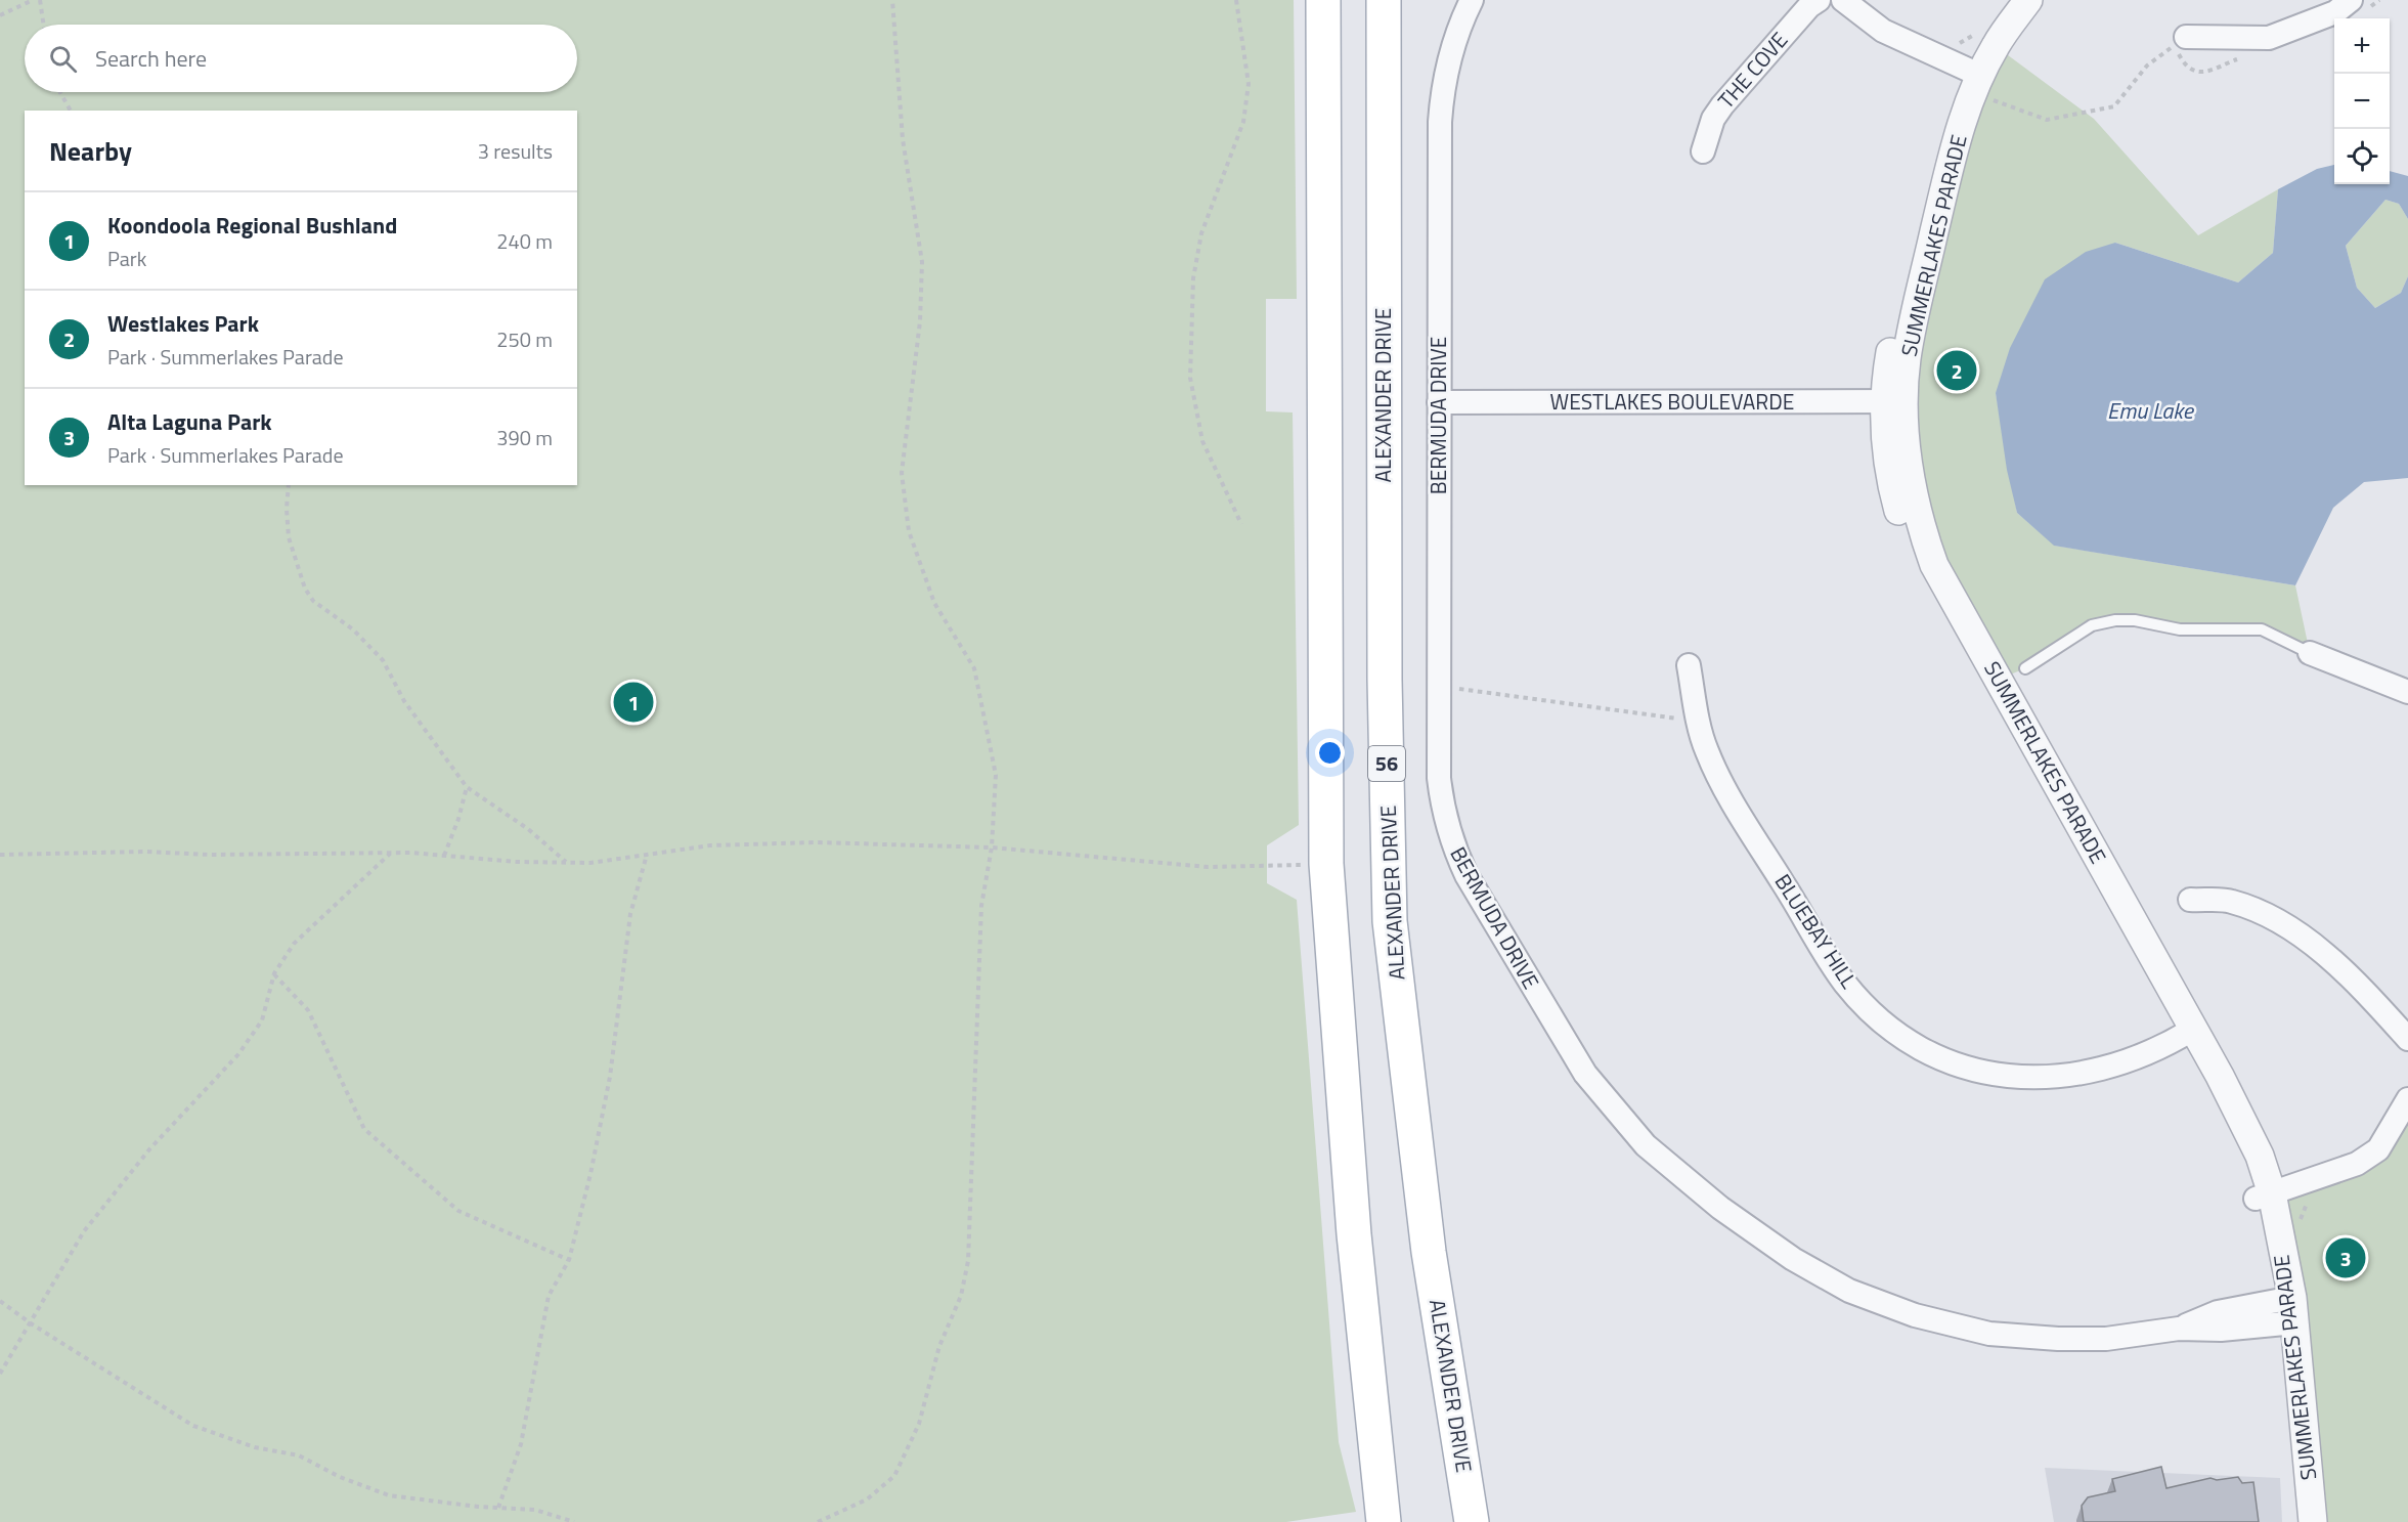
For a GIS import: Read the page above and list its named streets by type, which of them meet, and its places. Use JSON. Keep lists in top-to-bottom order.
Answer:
{
  "streets": {
    "main road": ["ALEXANDER DRIVE", "56"],
    "street": [
      "THE COVE",
      "SUMMERLAKES PARADE",
      "WESTLAKES BOULEVARDE",
      "BERMUDA DRIVE",
      "BLUEBAY HILL"
    ]
  },
  "crossings": [
    ["SUMMERLAKES PARADE", "WESTLAKES BOULEVARDE"],
    ["SUMMERLAKES PARADE", "BERMUDA DRIVE"],
    ["SUMMERLAKES PARADE", "BLUEBAY HILL"],
    ["WESTLAKES BOULEVARDE", "BERMUDA DRIVE"]
  ],
  "water": ["Emu Lake"],
  "page": {
    "map_buttons": ["+", "−"],
    "search": "Search here",
    "heading": ["Nearby", "3 results"],
    "list": [
      {
        "mark": "1",
        "name": "Koondoola Regional Bushland",
        "note": "Park",
        "value": "240 m"
      },
      {
        "mark": "2",
        "name": "Westlakes Park",
        "note": "Park · Summerlakes Parade",
        "value": "250 m"
      },
      {
        "mark": "3",
        "name": "Alta Laguna Park",
        "note": "Park · Summerlakes Parade",
        "value": "390 m"
      }
    ],
    "pins": ["2", "1", "3"]
  }
}
